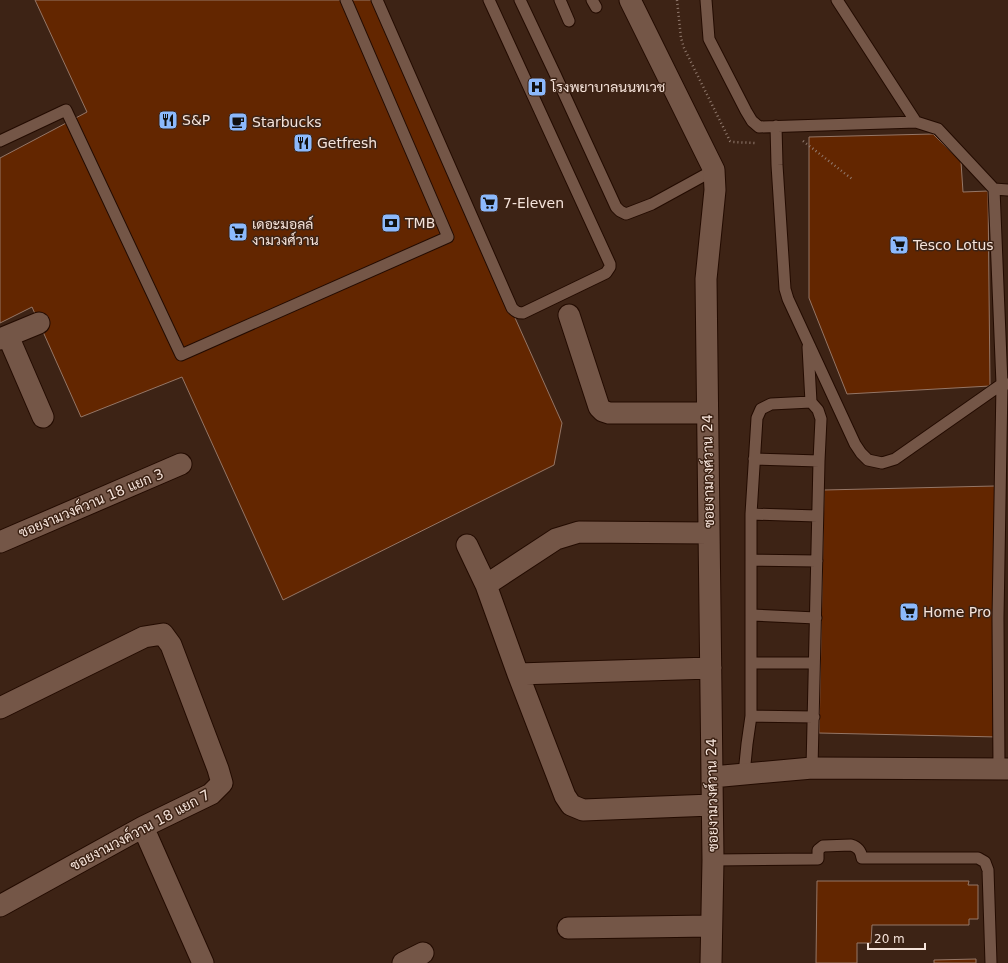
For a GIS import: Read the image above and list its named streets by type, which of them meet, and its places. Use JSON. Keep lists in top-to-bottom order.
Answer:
{
  "streets": {
    "street": ["ซอยงามวงศ์วาน 24", "ซอยงามวงค์วาน 18 แยก 3", "ซอยงามวงค์วาน 18 แยก 7"]
  },
  "places": {
    "hospital": ["โรงพยาบาลนนทเวช"],
    "restaurant": ["S&P", "Getfresh"],
    "cafe": ["Starbucks"],
    "supermarket": [
      "7-Eleven",
      "เดอะมอลล์ งามวงศ์วาน",
      "Tesco Lotus",
      "Home Pro"
    ],
    "bank": ["TMB"]
  },
  "scale_bar": "20 m"
}
